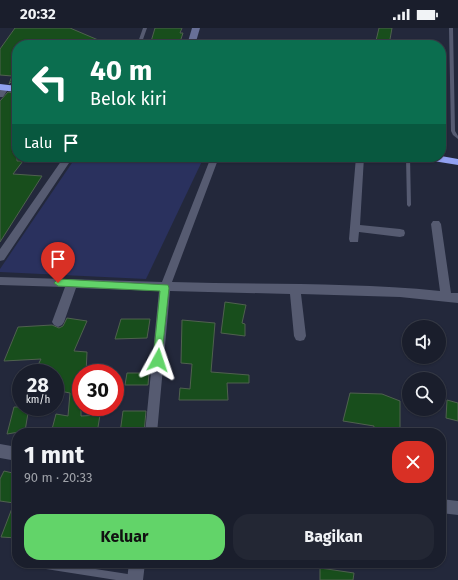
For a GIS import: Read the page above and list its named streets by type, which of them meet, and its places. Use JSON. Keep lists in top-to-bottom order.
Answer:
{
  "page": {
    "status": "20:32",
    "turn": ["40 m", "Belok kiri"],
    "then": "Lalu",
    "speed": "28 km/h",
    "limit": "30",
    "heading": ["1 mnt", "90 m · 20:33"],
    "buttons": ["Keluar", "Bagikan"]
  }
}
